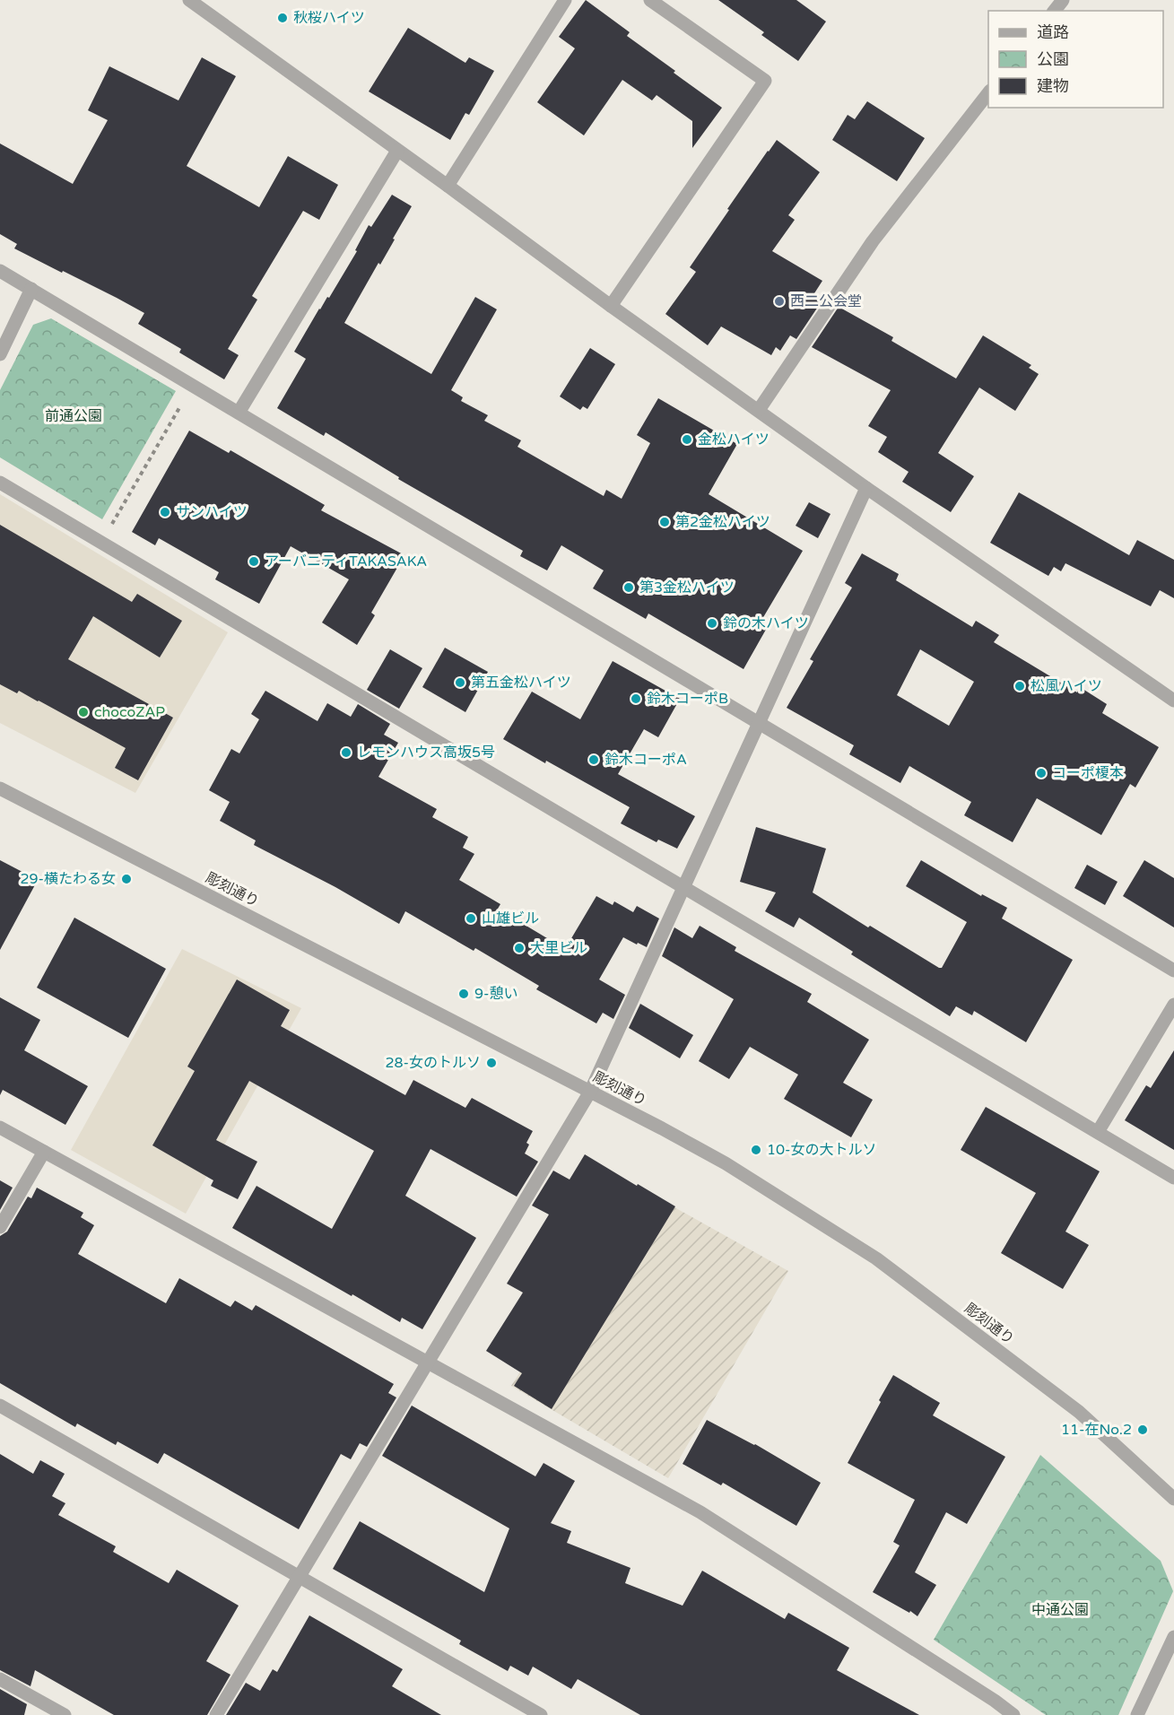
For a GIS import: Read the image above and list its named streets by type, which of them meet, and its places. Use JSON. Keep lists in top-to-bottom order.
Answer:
{
  "streets": {
    "street": ["彫刻通り"]
  },
  "parks": ["前通公園", "中通公園"],
  "places": [
    "秋桜ハイツ",
    "西二公会堂",
    "金松ハイツ",
    "サンハイツ",
    "第2金松ハイツ",
    "アーバニティTAKASAKA",
    "第3金松ハイツ",
    "鈴の木ハイツ",
    "第五金松ハイツ",
    "松風ハイツ",
    "鈴木コーポB",
    "chocoZAP",
    "レモンハウス高坂5号",
    "鈴木コーポA",
    "コーポ榎本",
    "29-横たわる女",
    "山雄ビル",
    "大里ビル",
    "9-憩い",
    "28-女のトルソ",
    "10-女の大トルソ",
    "11-在No.2"
  ],
  "legend": ["道路", "公園", "建物"]
}
